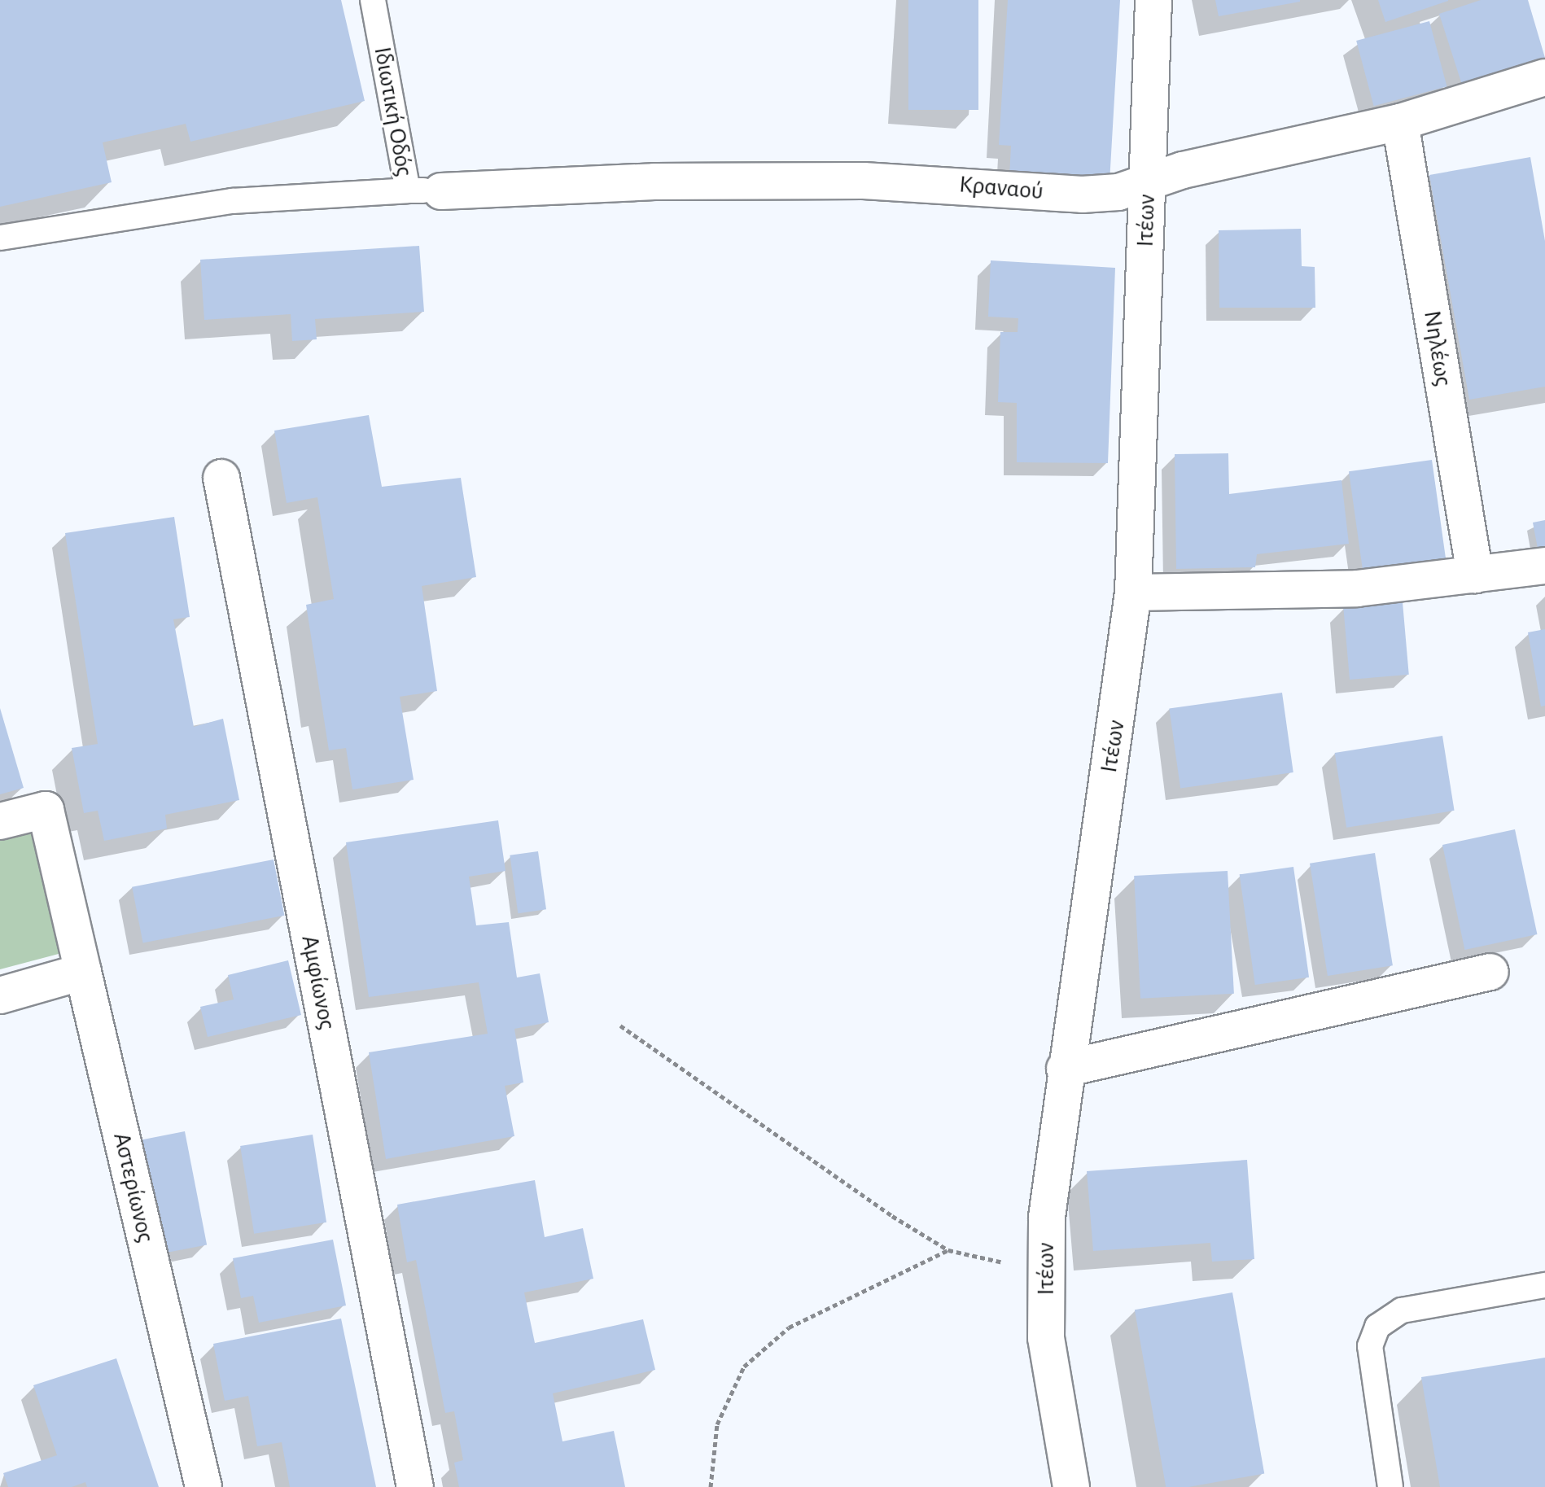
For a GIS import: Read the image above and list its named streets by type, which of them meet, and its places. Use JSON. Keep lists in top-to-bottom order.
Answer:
{
  "streets": {
    "street": [
      "Κραναού",
      "Ιτέων",
      "Νηλέως",
      "Αμφίωνος",
      "Αστερίωνος"
    ],
    "lane": ["Ιδιωτική Οδός"]
  },
  "crossings": [
    ["Ιδιωτική Οδός", "Κραναού"],
    ["Κραναού", "Ιτέων"],
    ["Κραναού", "Νηλέως"]
  ]
}
